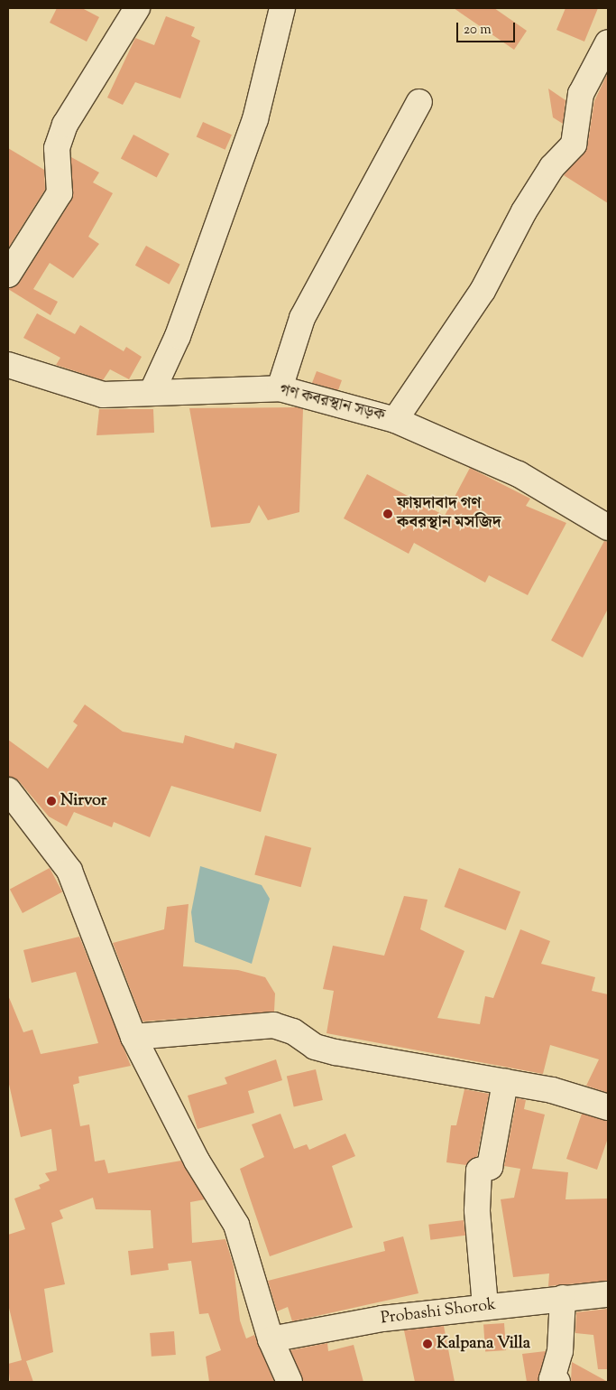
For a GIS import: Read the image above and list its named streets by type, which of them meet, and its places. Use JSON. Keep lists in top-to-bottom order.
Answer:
{
  "streets": {
    "street": ["গণ কবরস্থান সড়ক", "Probashi Shorok"]
  },
  "places": ["ফায়দাবাদ গণ কবরস্থান মসজিদ", "Nirvor", "Kalpana Villa"],
  "scale_bar": "20 m"
}
